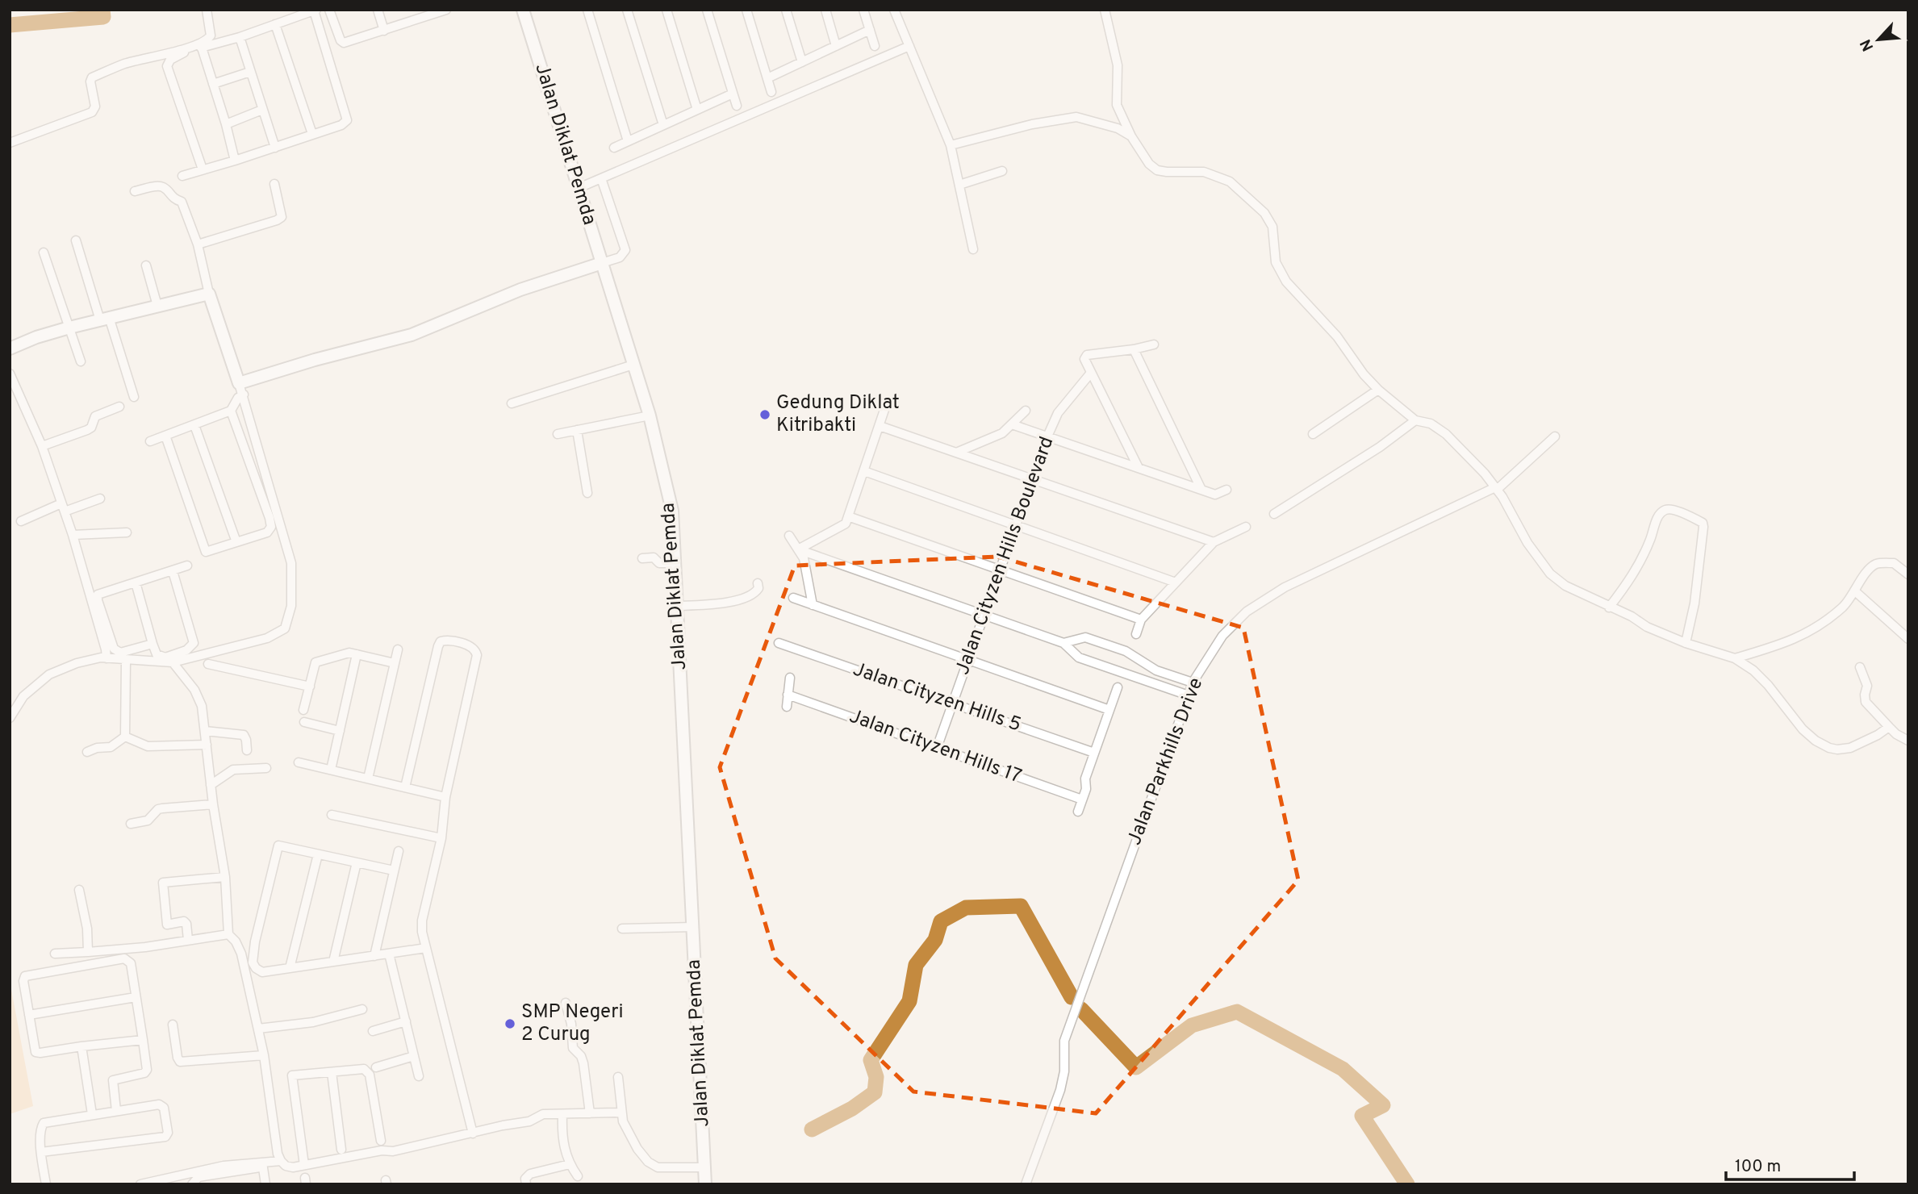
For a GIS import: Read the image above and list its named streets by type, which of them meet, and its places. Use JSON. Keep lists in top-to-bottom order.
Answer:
{
  "streets": {
    "street": [
      "Jalan Diklat Pemda",
      "Jalan Cityzen Hills Boulevard",
      "Jalan Cityzen Hills 5",
      "Jalan Cityzen Hills 17",
      "Jalan Parkhills Drive"
    ]
  },
  "crossings": [
    ["Jalan Cityzen Hills Boulevard", "Jalan Cityzen Hills 5"],
    ["Jalan Cityzen Hills Boulevard", "Jalan Cityzen Hills 17"]
  ],
  "places": ["Gedung Diklat Kitribakti", "SMP Negeri 2 Curug"],
  "scale_bar": "100 m",
  "north": "bottom left"
}
